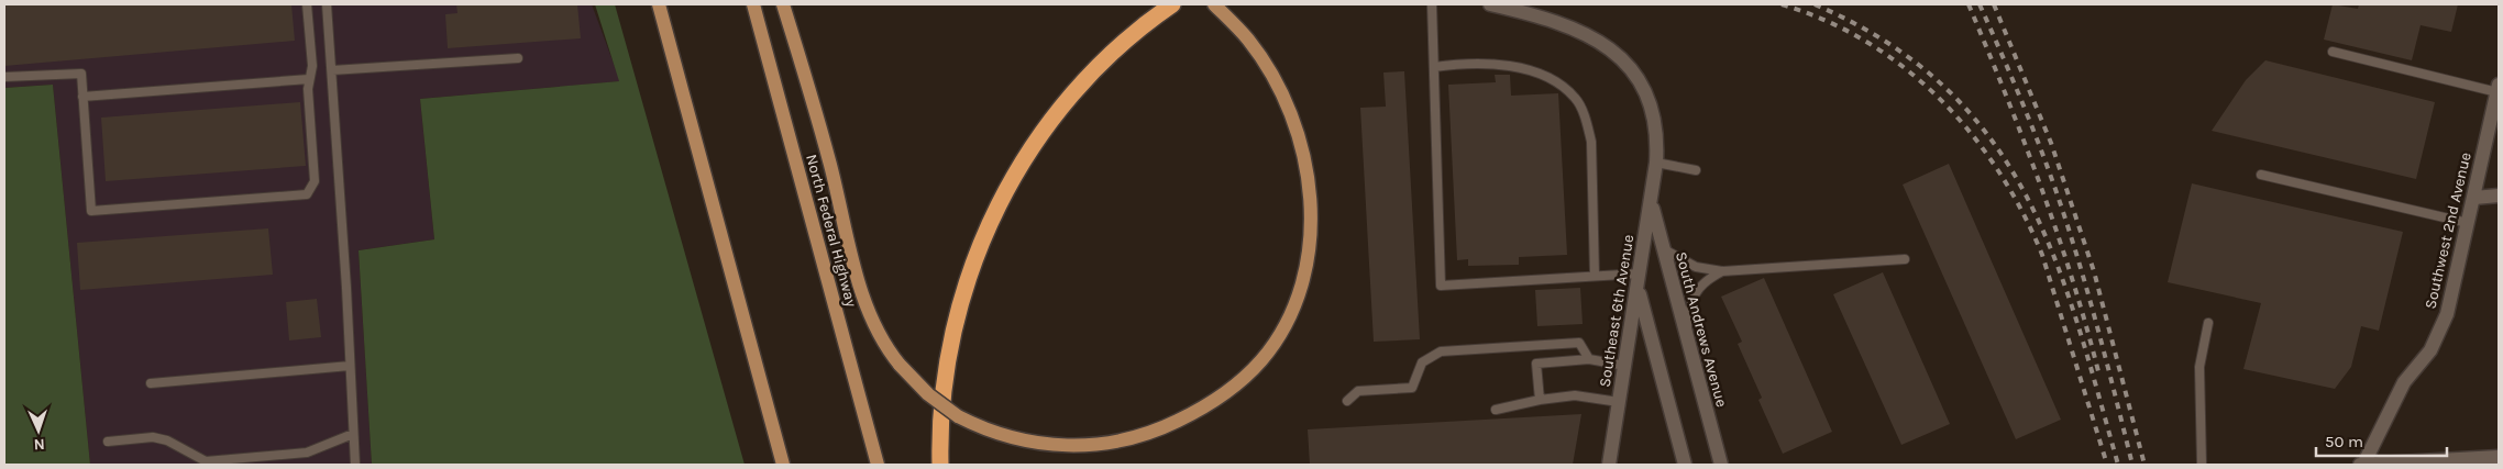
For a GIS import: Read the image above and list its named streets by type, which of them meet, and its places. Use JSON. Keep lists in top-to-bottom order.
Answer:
{
  "streets": {
    "main road": ["North Federal Highway"],
    "street": ["Southwest 2nd Avenue", "Southeast 6th Avenue", "South Andrews Avenue"]
  },
  "crossings": [
    ["Southeast 6th Avenue", "South Andrews Avenue"]
  ],
  "scale_bar": "50 m",
  "north": "bottom"
}
